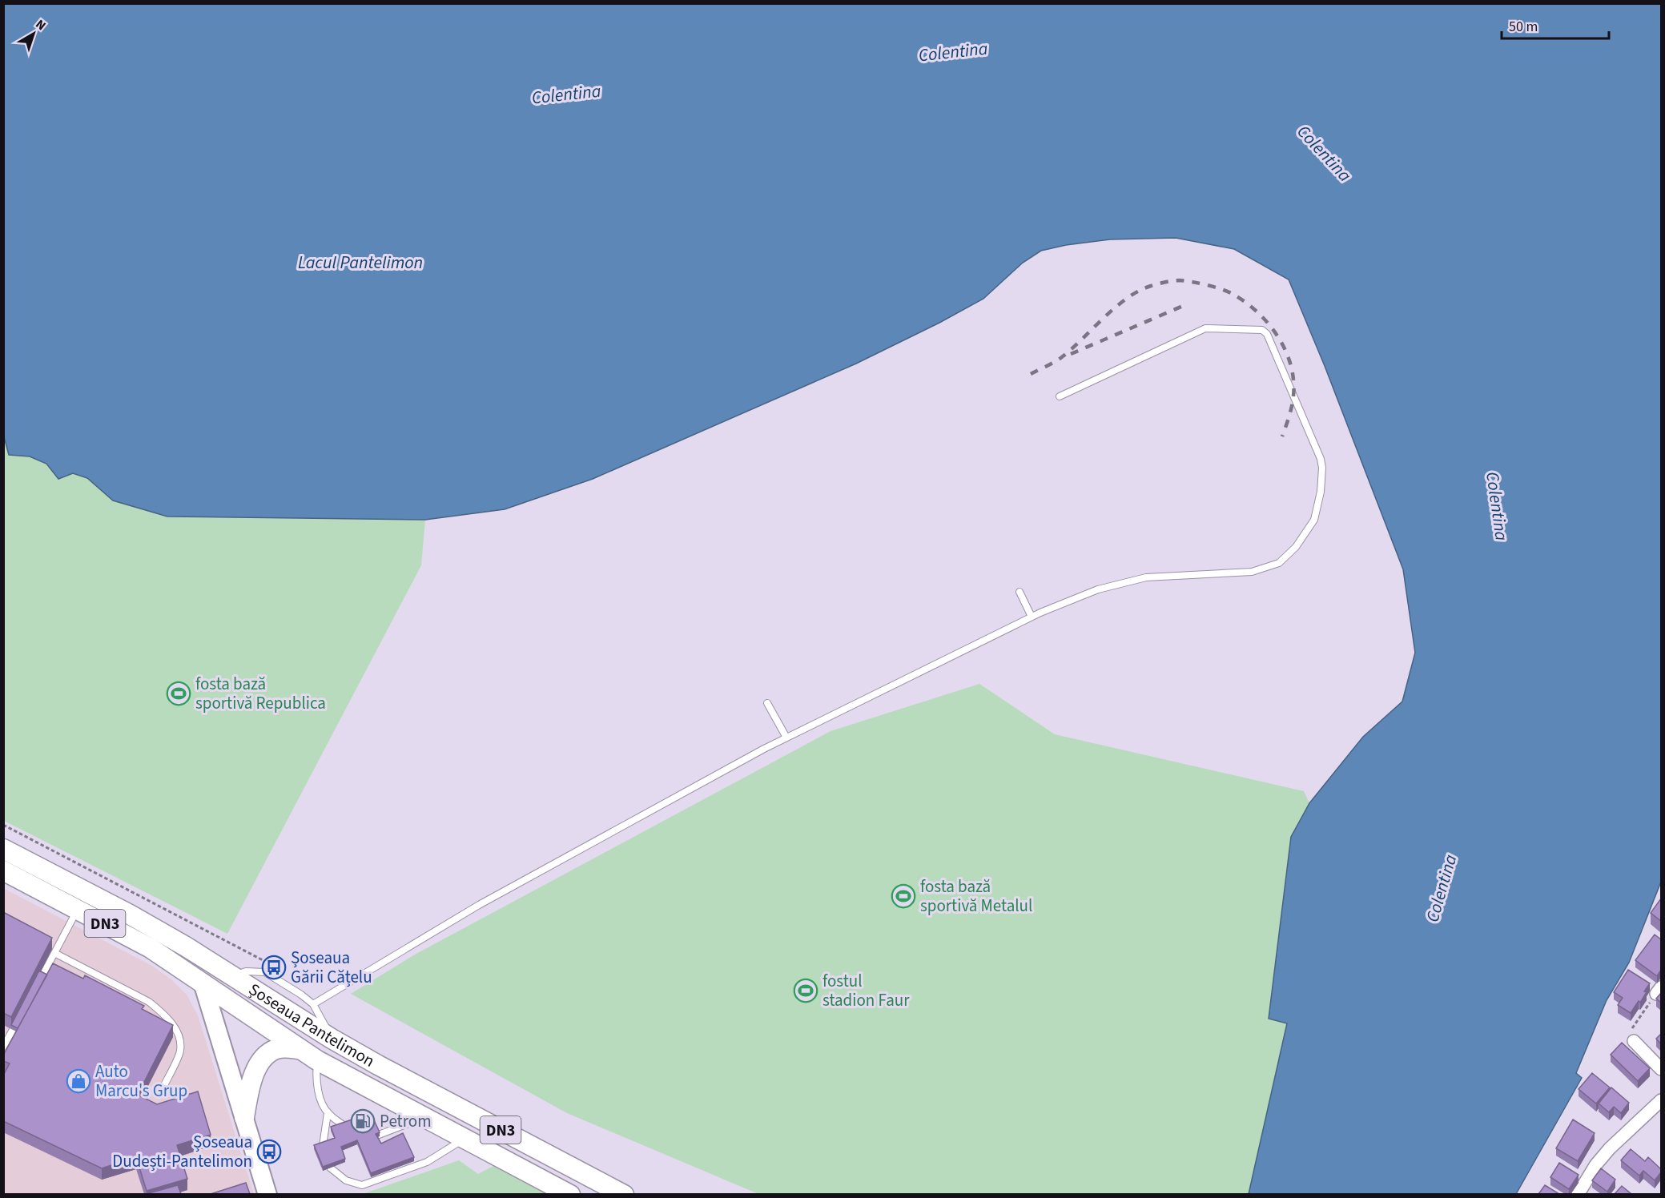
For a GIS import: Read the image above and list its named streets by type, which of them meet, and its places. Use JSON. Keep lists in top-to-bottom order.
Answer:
{
  "streets": {
    "main road": ["DN3", "Șoseaua Pantelimon"]
  },
  "water": ["Colentina", "Lacul Pantelimon"],
  "places": {
    "sports": ["fosta bază sportivă Republica", "fosta bază sportivă Metalul", "fostul stadion Faur"],
    "bus stop": ["Șoseaua Gării Cățelu", "Șoseaua Dudești-Pantelimon"],
    "shop": ["Auto Marcu's Grup"],
    "fuel station": ["Petrom"]
  },
  "scale_bar": "50 m",
  "north": "top right"
}
